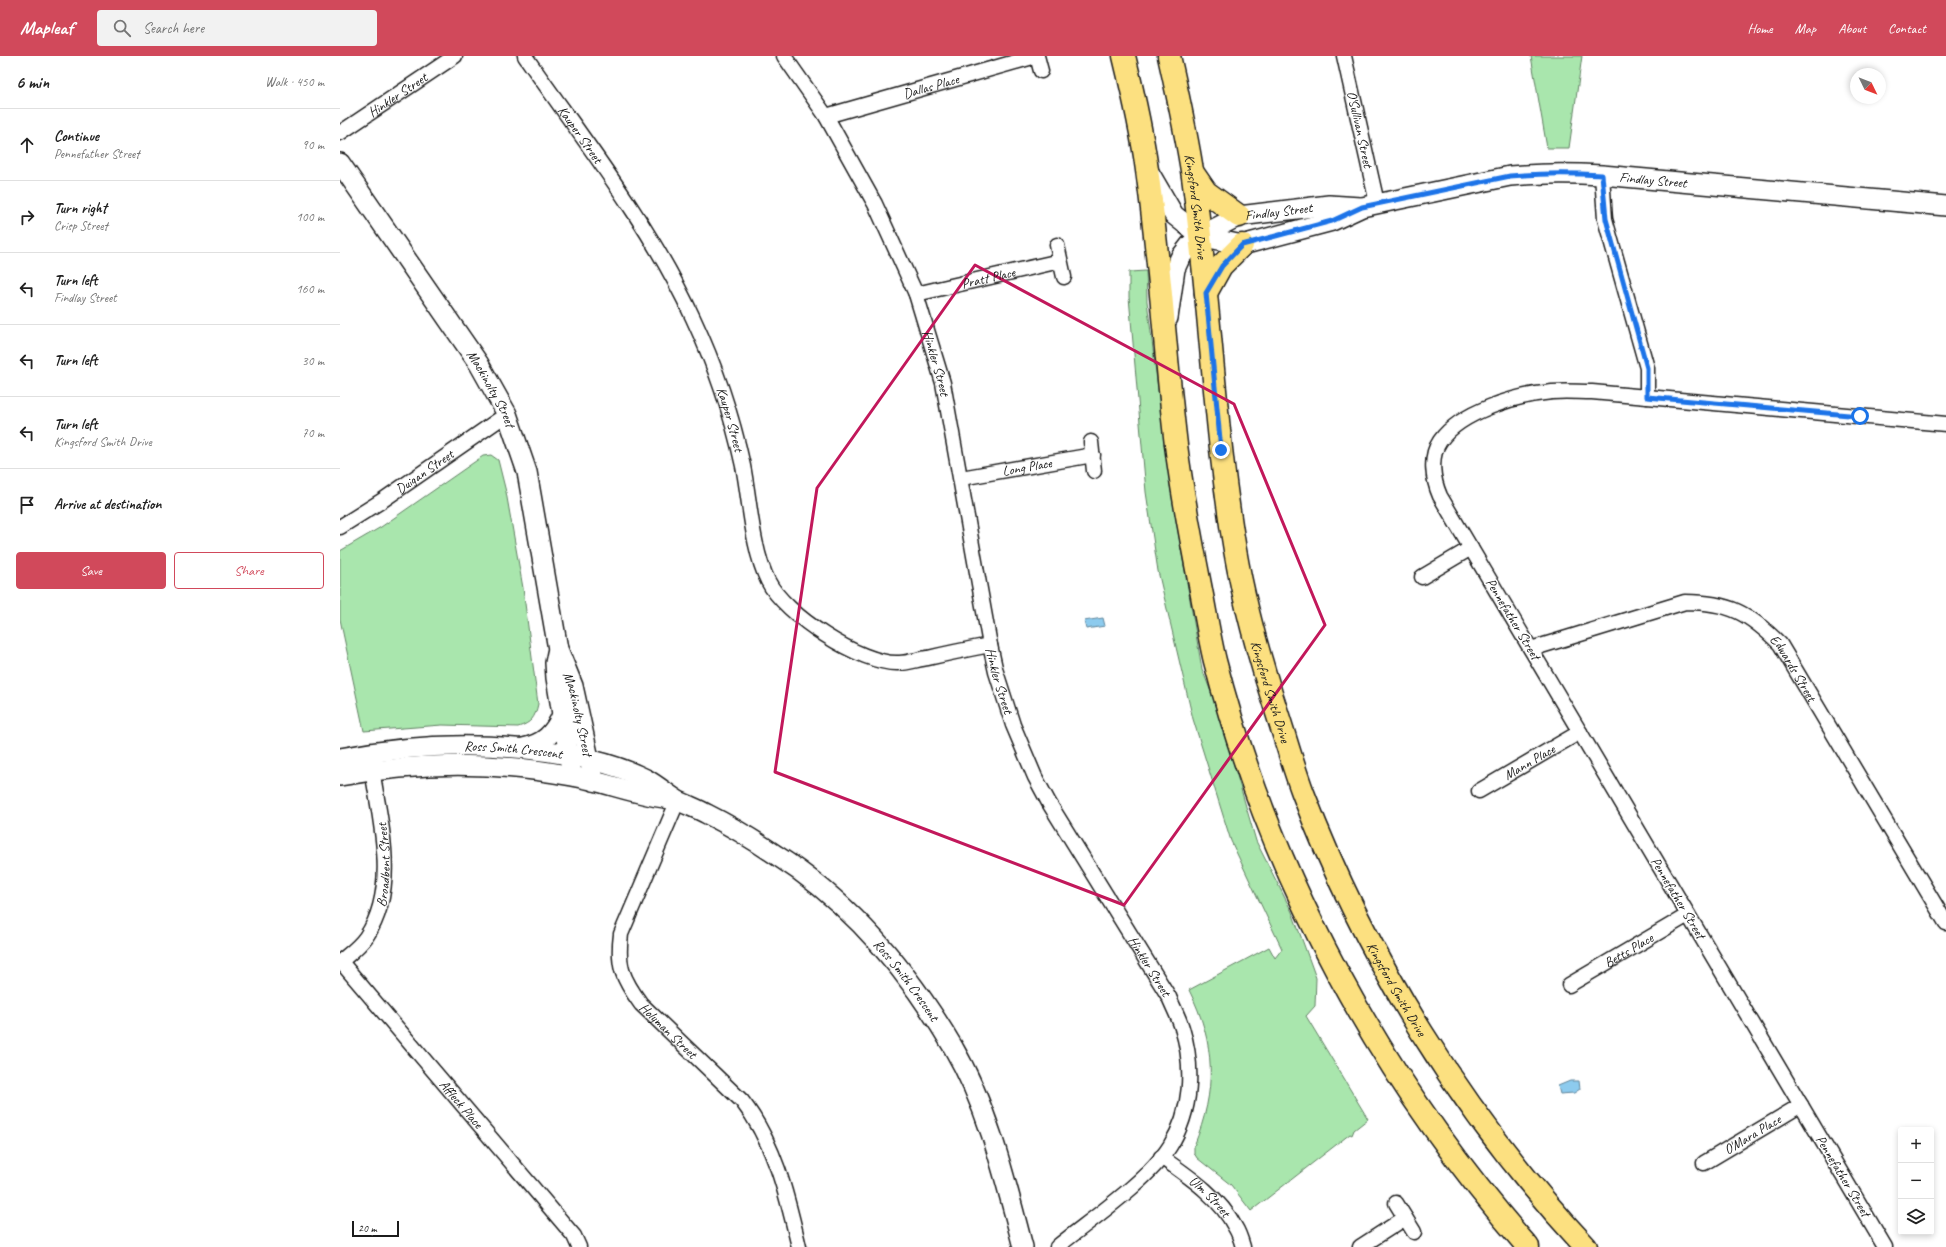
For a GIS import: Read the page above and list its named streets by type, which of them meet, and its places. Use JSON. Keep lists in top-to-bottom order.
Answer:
{
  "streets": {
    "main road": ["Kingsford Smith Drive"],
    "street": [
      "Dallas Place",
      "Hinkler Street",
      "O'Sullivan Street",
      "Kauper Street",
      "Findlay Street",
      "Pratt Place",
      "Mackinolty Street",
      "Long Place",
      "Duigan Street",
      "Pennefather Street",
      "Edwards Street",
      "Ross Smith Crescent",
      "Mann Place",
      "Broadbent Street",
      "Betts Place",
      "Holyman Street",
      "Affleck Place",
      "O'Mara Place",
      "Ulm Street"
    ]
  },
  "crossings": [
    ["Dallas Place", "Hinkler Street"],
    ["Hinkler Street", "Kauper Street"],
    ["Hinkler Street", "Pratt Place"],
    ["Hinkler Street", "Long Place"],
    ["Hinkler Street", "Ulm Street"],
    ["O'Sullivan Street", "Findlay Street"],
    ["Findlay Street", "Kingsford Smith Drive"],
    ["Mackinolty Street", "Duigan Street"],
    ["Mackinolty Street", "Ross Smith Crescent"],
    ["Pennefather Street", "Edwards Street"],
    ["Pennefather Street", "Mann Place"],
    ["Pennefather Street", "Betts Place"],
    ["Pennefather Street", "O'Mara Place"],
    ["Ross Smith Crescent", "Broadbent Street"],
    ["Ross Smith Crescent", "Holyman Street"],
    ["Broadbent Street", "Affleck Place"]
  ],
  "scale_bar": "20 m",
  "north": "bottom right",
  "page": {
    "header": "Mapleaf",
    "search": "Search here",
    "nav": [
      "Home",
      "Map",
      "About",
      "Contact"
    ],
    "heading": ["6 min", "Walk · 450 m"],
    "list": [
      ["Continue", "Pennefather Street", "90 m"],
      ["Turn right", "Crisp Street", "100 m"],
      ["Turn left", "Findlay Street", "160 m"],
      ["Turn left", "30 m"],
      ["Turn left", "Kingsford Smith Drive", "70 m"],
      "Arrive at destination"
    ],
    "buttons": ["Save", "Share"],
    "map_buttons": ["+", "−"],
    "scale": "20 m"
  }
}
